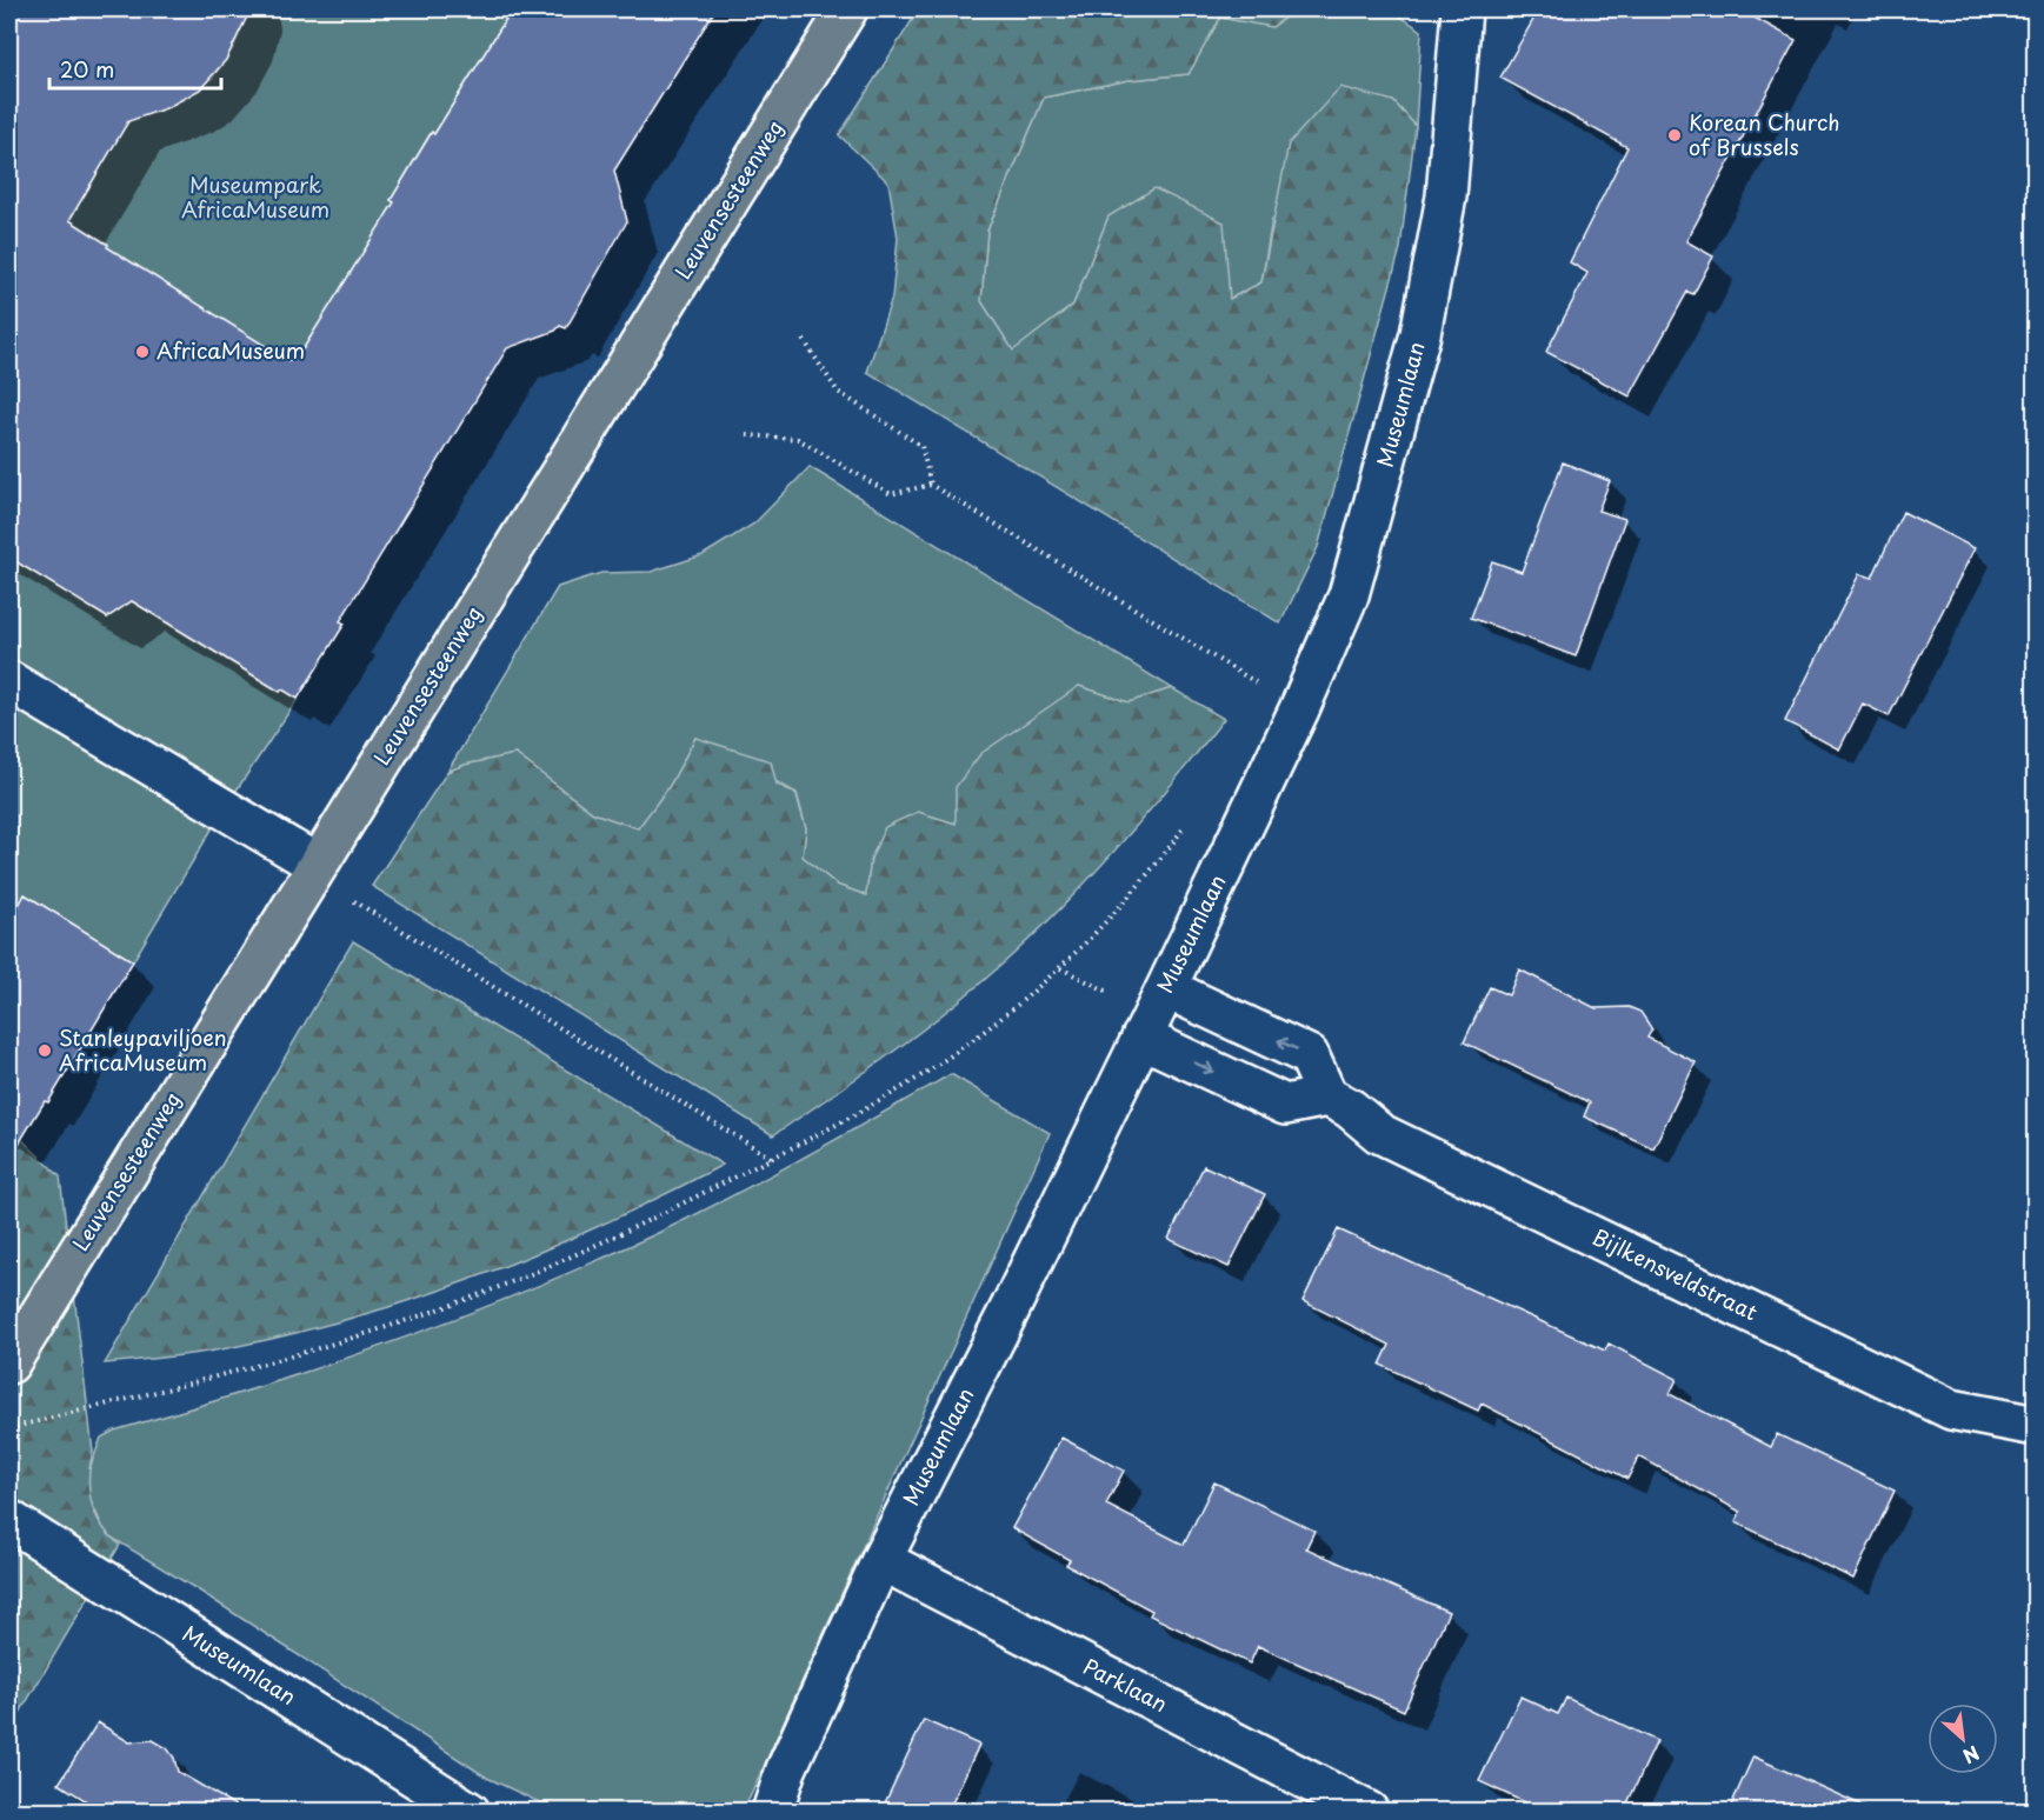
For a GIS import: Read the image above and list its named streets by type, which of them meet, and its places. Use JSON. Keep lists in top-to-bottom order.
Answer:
{
  "streets": {
    "main road": ["Leuvensesteenweg"],
    "street": ["Museumlaan", "Bijlkensveldstraat", "Parklaan"]
  },
  "crossings": [
    ["Museumlaan", "Parklaan"]
  ],
  "parks": ["Museumpark AfricaMuseum"],
  "places": ["Korean Church of Brussels", "AfricaMuseum", "Stanleypaviljoen AfricaMuseum"],
  "scale_bar": "20 m",
  "north": "bottom right"
}
